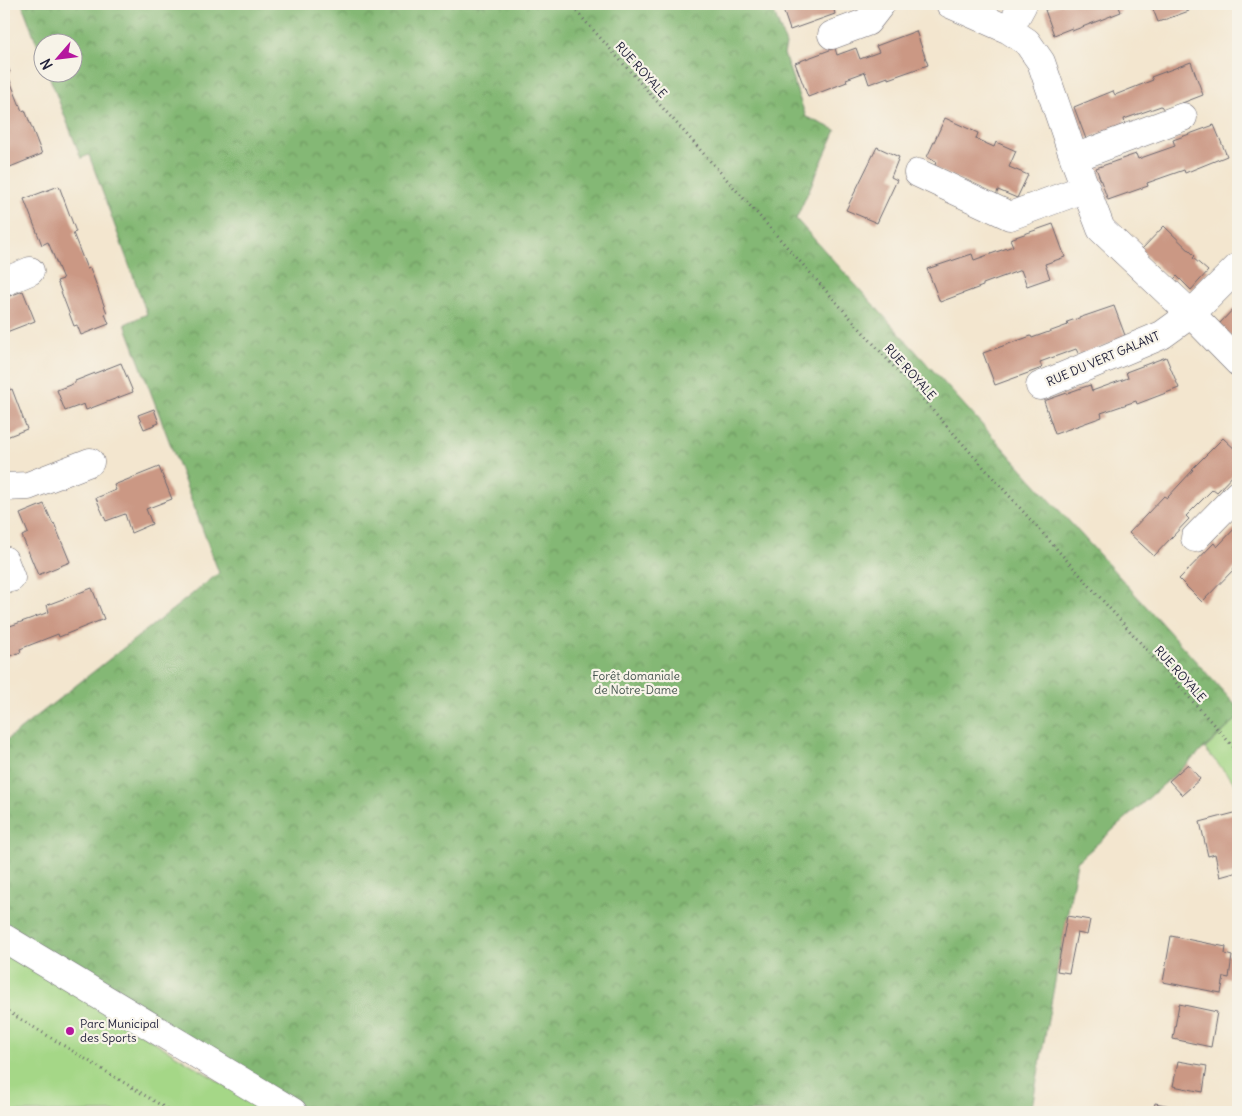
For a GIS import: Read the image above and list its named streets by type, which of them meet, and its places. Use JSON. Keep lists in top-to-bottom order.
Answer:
{
  "streets": {
    "street": ["RUE DU VERT GALANT"],
    "path": ["RUE ROYALE"]
  },
  "parks": ["Forêt domaniale de Notre-Dame"],
  "places": ["Parc Municipal des Sports"],
  "north": "bottom left"
}
